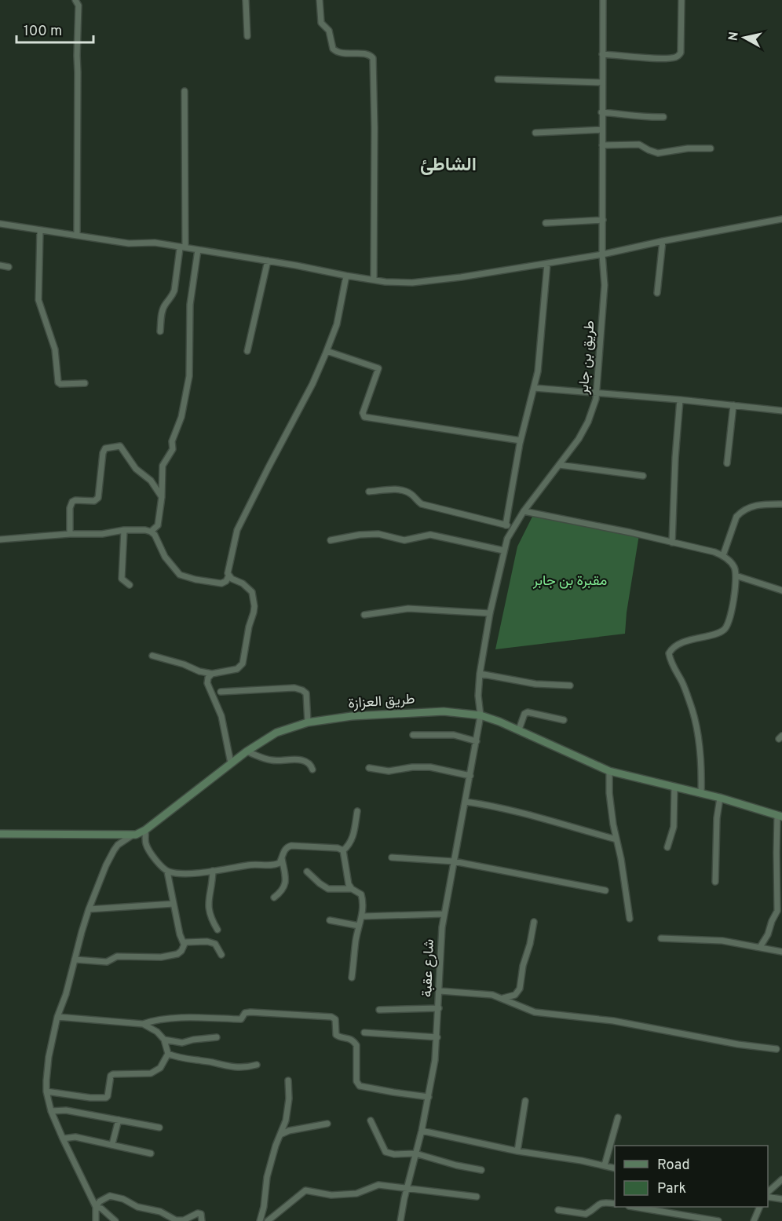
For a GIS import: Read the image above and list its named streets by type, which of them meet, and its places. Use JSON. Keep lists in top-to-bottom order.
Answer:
{
  "streets": {
    "street": ["طريق بن جابر", "طريق العزازة", "شارع عقبة"]
  },
  "crossings": [
    ["طريق بن جابر", "طريق العزازة"],
    ["طريق بن جابر", "شارع عقبة"],
    ["طريق العزازة", "شارع عقبة"]
  ],
  "districts": ["الشاطئ"],
  "parks": ["مقبرة بن جابر"],
  "legend": ["Road", "Park"],
  "scale_bar": "100 m",
  "north": "left"
}
